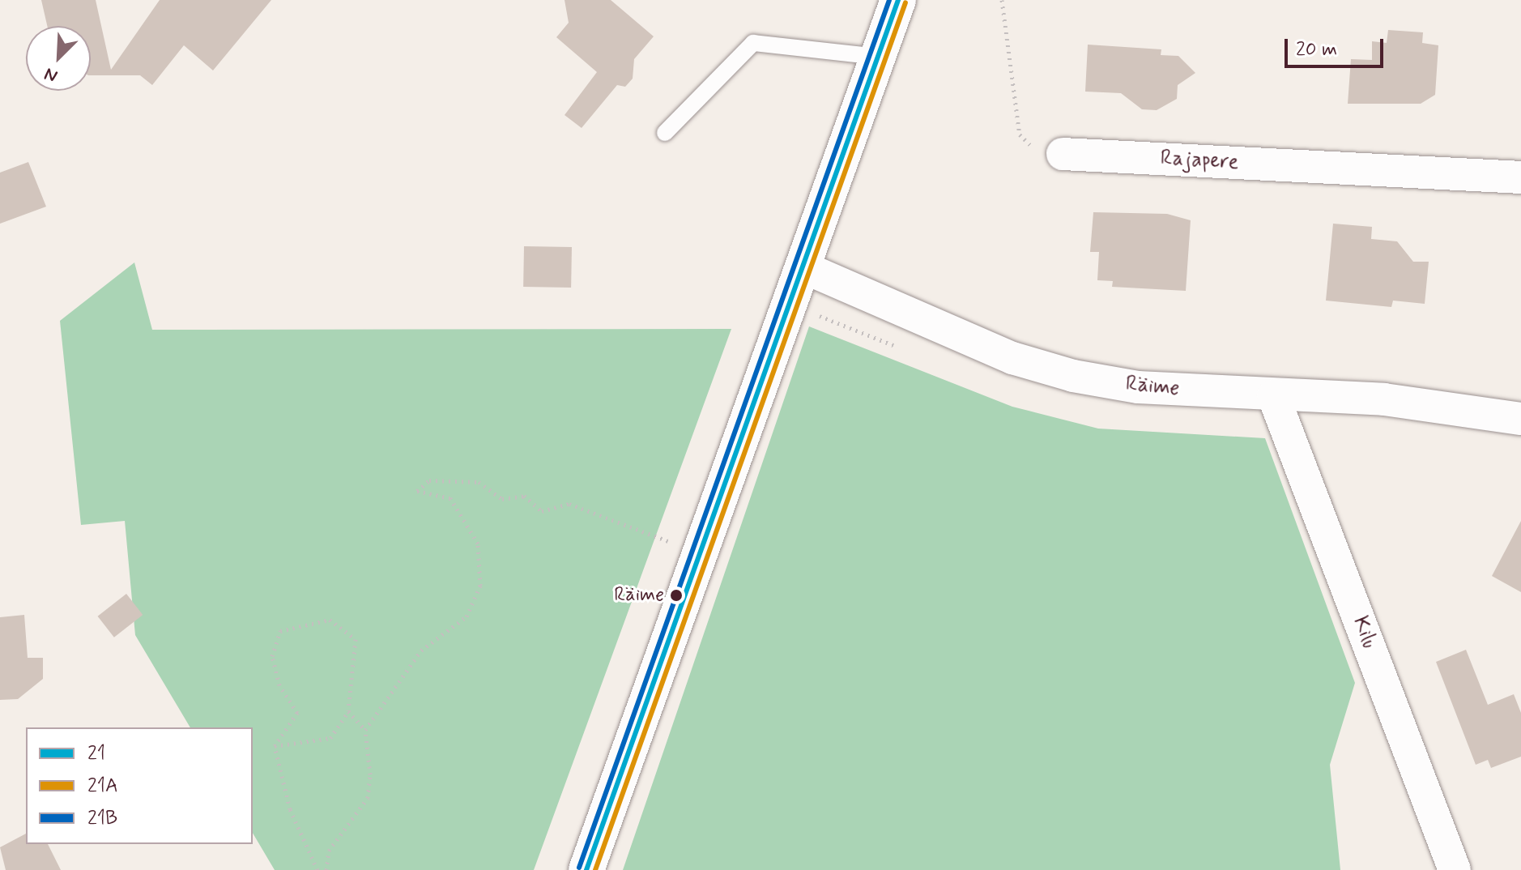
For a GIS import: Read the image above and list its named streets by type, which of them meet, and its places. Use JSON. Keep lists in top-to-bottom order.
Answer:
{
  "streets": {
    "street": ["Rajapere", "Räime", "Kilu"]
  },
  "crossings": [
    ["Räime", "Kilu"]
  ],
  "places": ["Räime"],
  "lines": ["transit line 21", "transit line 21B", "transit line 21A"],
  "legend": ["21", "21A", "21B"],
  "scale_bar": "20 m",
  "north": "bottom left"
}
